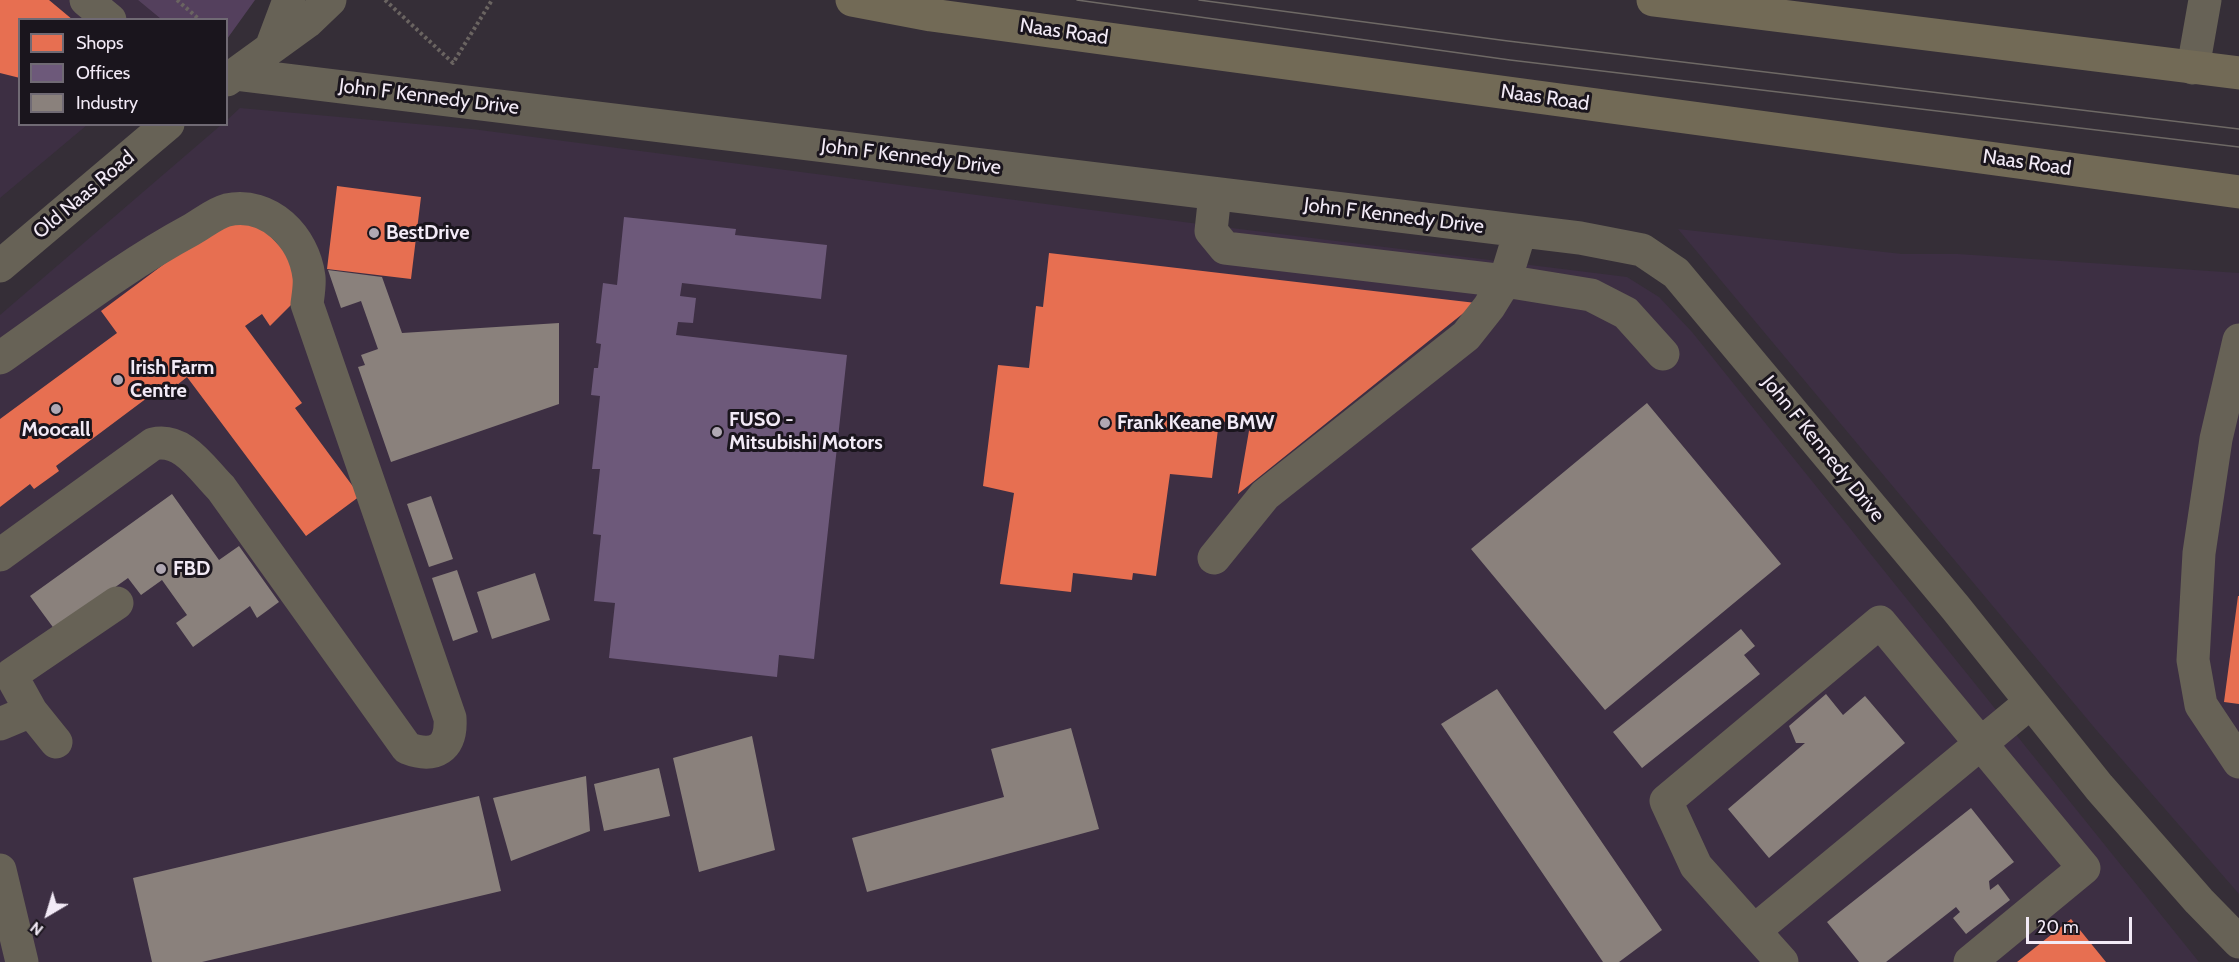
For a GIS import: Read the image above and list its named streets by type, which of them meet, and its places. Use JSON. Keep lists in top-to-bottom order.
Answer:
{
  "streets": {
    "main road": ["Naas Road"],
    "street": ["John F Kennedy Drive", "Old Naas Road"]
  },
  "places": [
    "BestDrive",
    "Irish Farm Centre",
    "Moocall",
    "Frank Keane BMW",
    "FUSO - Mitsubishi Motors",
    "FBD"
  ],
  "legend": ["Shops", "Offices", "Industry"],
  "scale_bar": "20 m",
  "north": "bottom left"
}
